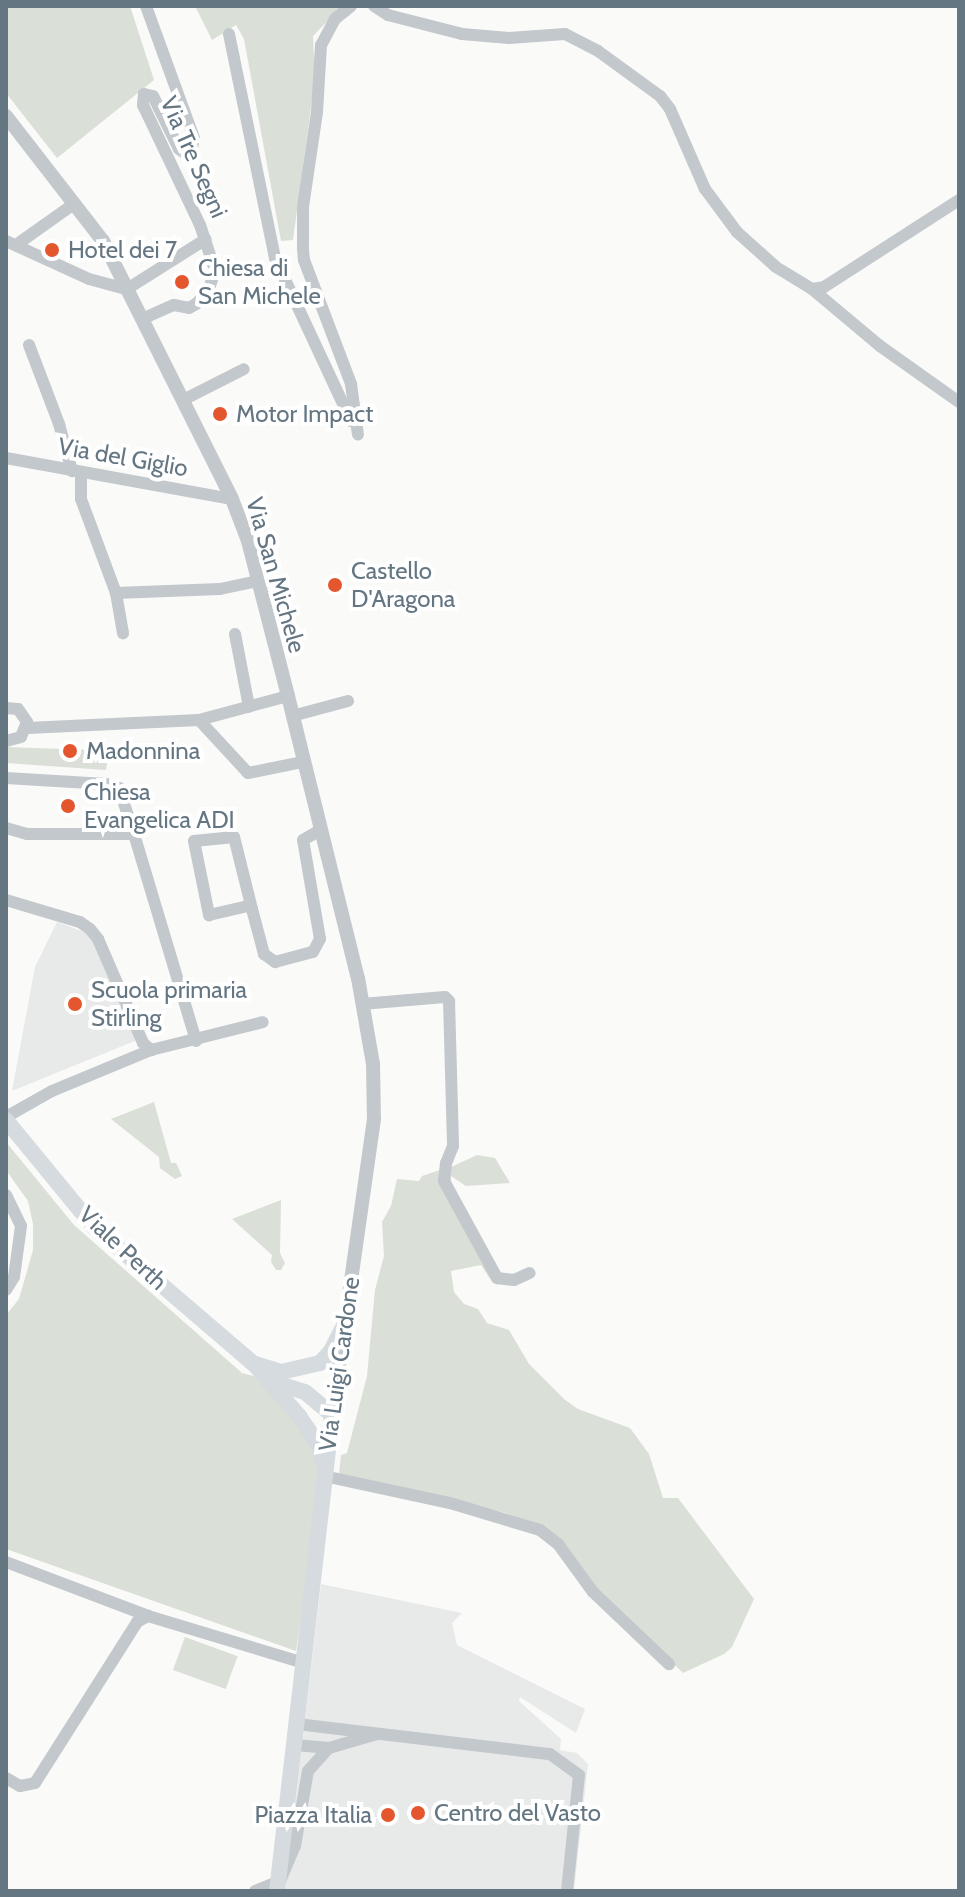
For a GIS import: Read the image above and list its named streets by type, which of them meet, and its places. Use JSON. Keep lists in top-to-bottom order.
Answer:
{
  "streets": {
    "main road": ["Viale Perth", "Via Luigi Cardone"],
    "street": ["Via Tre Segni", "Via del Giglio", "Via San Michele"]
  },
  "crossings": [
    ["Via Tre Segni", "Via San Michele"],
    ["Via del Giglio", "Via San Michele"],
    ["Via San Michele", "Via Luigi Cardone"],
    ["Viale Perth", "Via Luigi Cardone"]
  ],
  "places": [
    "Hotel dei 7",
    "Chiesa di San Michele",
    "Motor Impact",
    "Castello D'Aragona",
    "Madonnina",
    "Chiesa Evangelica ADI",
    "Scuola primaria Stirling",
    "Centro del Vasto",
    "Piazza Italia"
  ]
}
